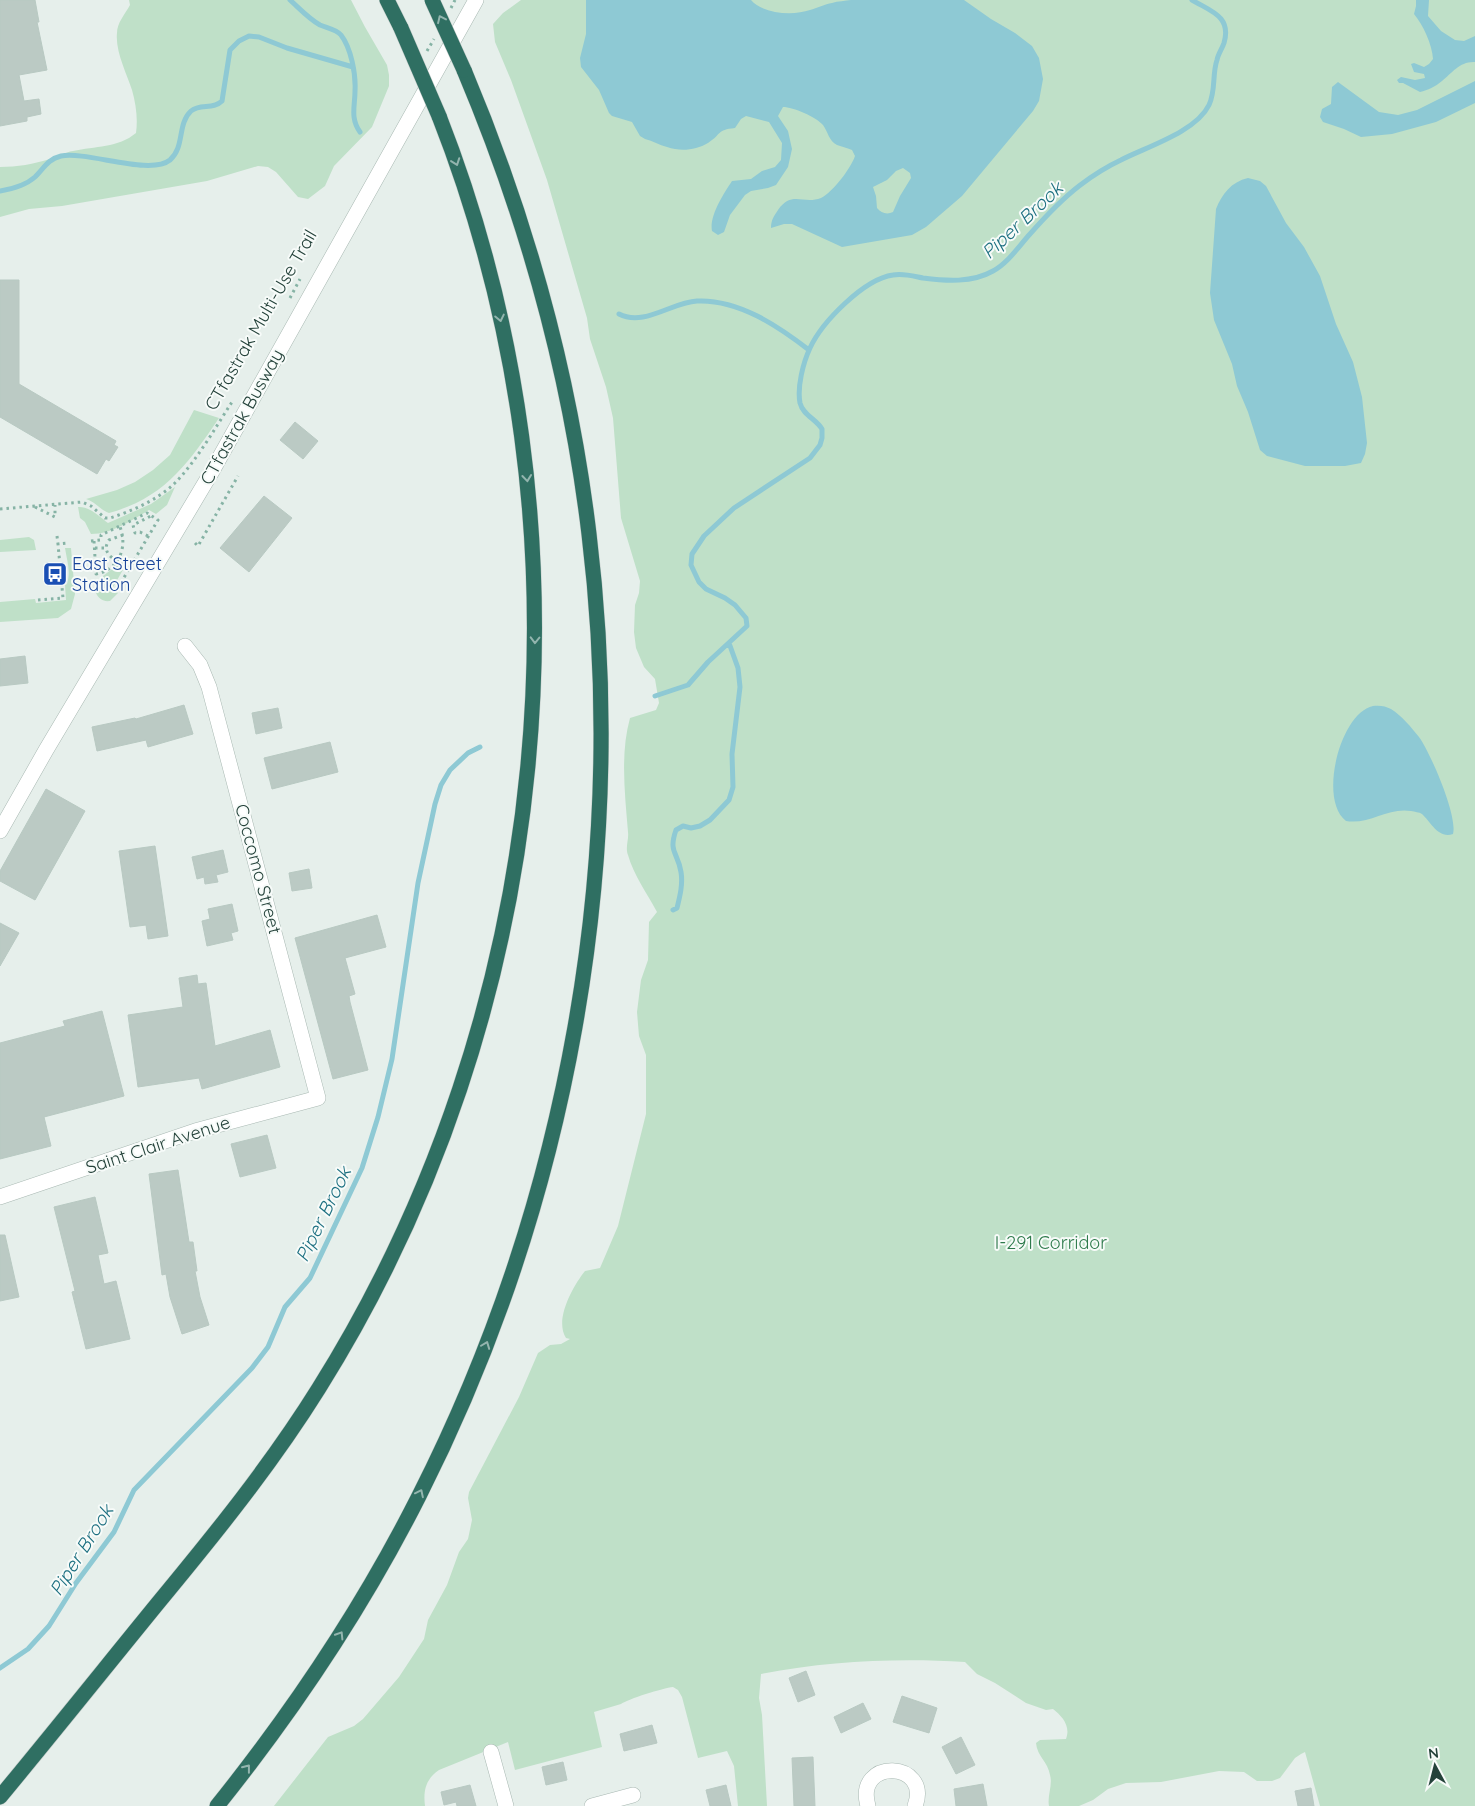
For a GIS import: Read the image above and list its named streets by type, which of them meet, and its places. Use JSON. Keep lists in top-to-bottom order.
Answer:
{
  "streets": {
    "street": ["CTfastrak Busway", "Coccomo Street", "Saint Clair Avenue"],
    "path": ["CTfastrak Multi-Use Trail"]
  },
  "crossings": [
    ["Coccomo Street", "Saint Clair Avenue"]
  ],
  "water": ["Piper Brook"],
  "parks": ["I-291 Corridor"],
  "places": {
    "bus stop": ["East Street Station"]
  },
  "north": "top"
}
